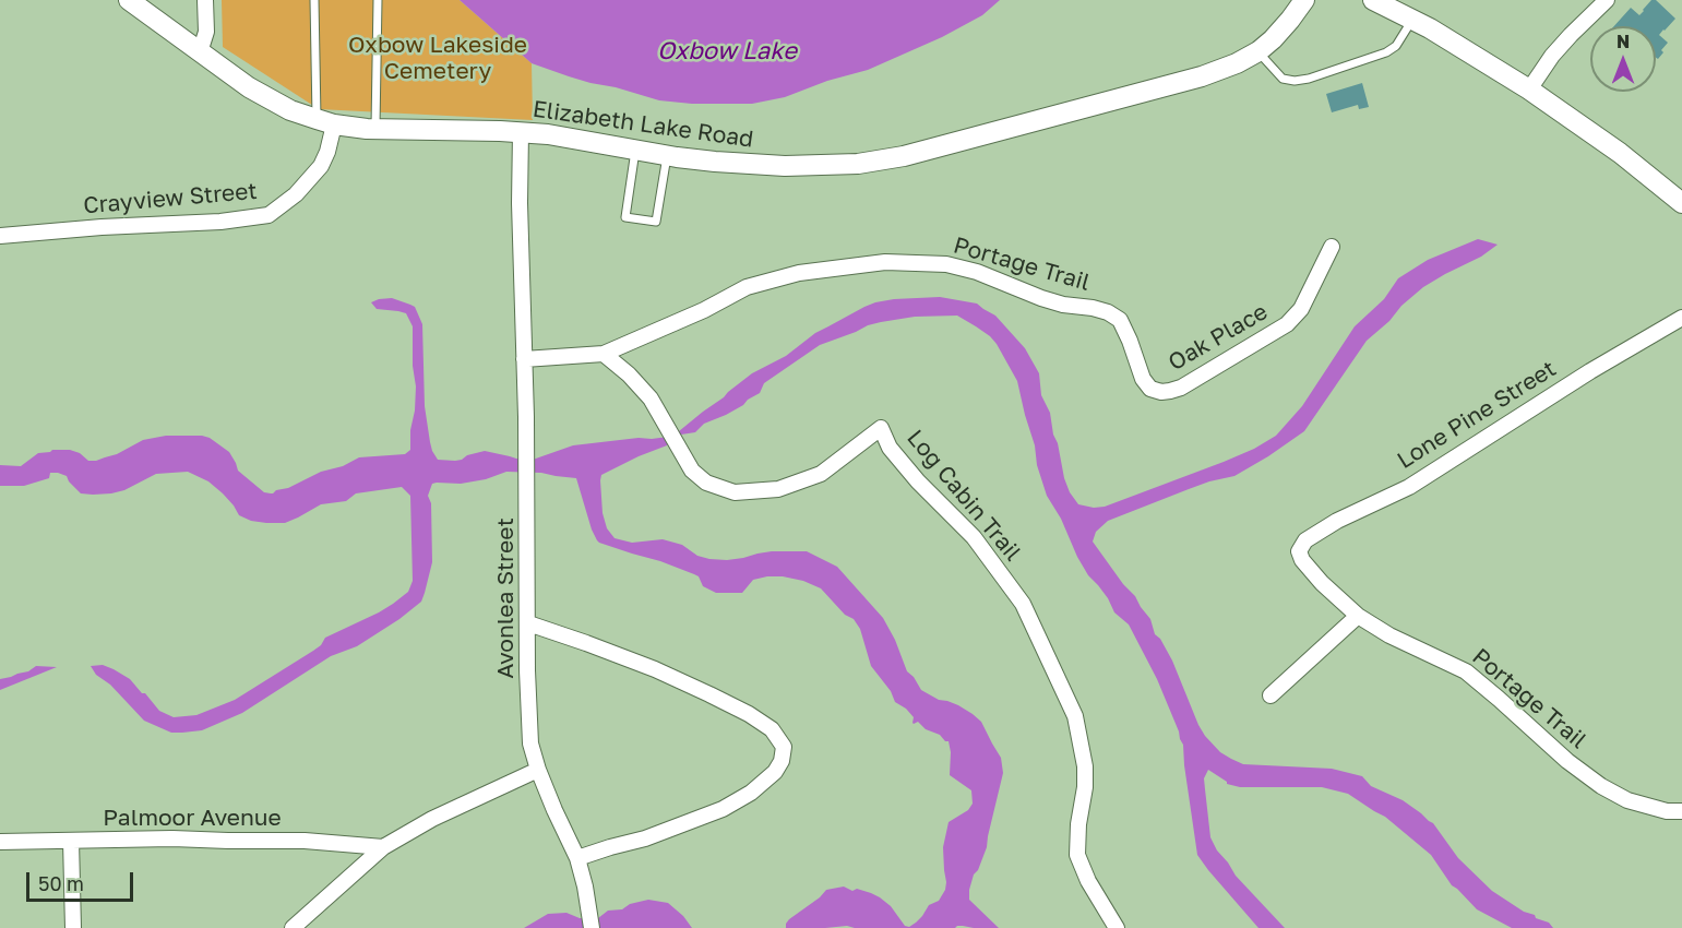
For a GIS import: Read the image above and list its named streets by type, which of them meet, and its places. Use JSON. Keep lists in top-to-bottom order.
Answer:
{
  "streets": {
    "street": [
      "Elizabeth Lake Road",
      "Crayview Street",
      "Portage Trail",
      "Oak Place",
      "Lone Pine Street",
      "Log Cabin Trail",
      "Avonlea Street",
      "Palmoor Avenue"
    ]
  },
  "crossings": [
    ["Elizabeth Lake Road", "Crayview Street"],
    ["Elizabeth Lake Road", "Avonlea Street"],
    ["Portage Trail", "Oak Place"],
    ["Portage Trail", "Lone Pine Street"],
    ["Portage Trail", "Log Cabin Trail"]
  ],
  "water": ["Oxbow Lake"],
  "parks": ["Oxbow Lakeside Cemetery"],
  "scale_bar": "50 m",
  "north": "top"
}
